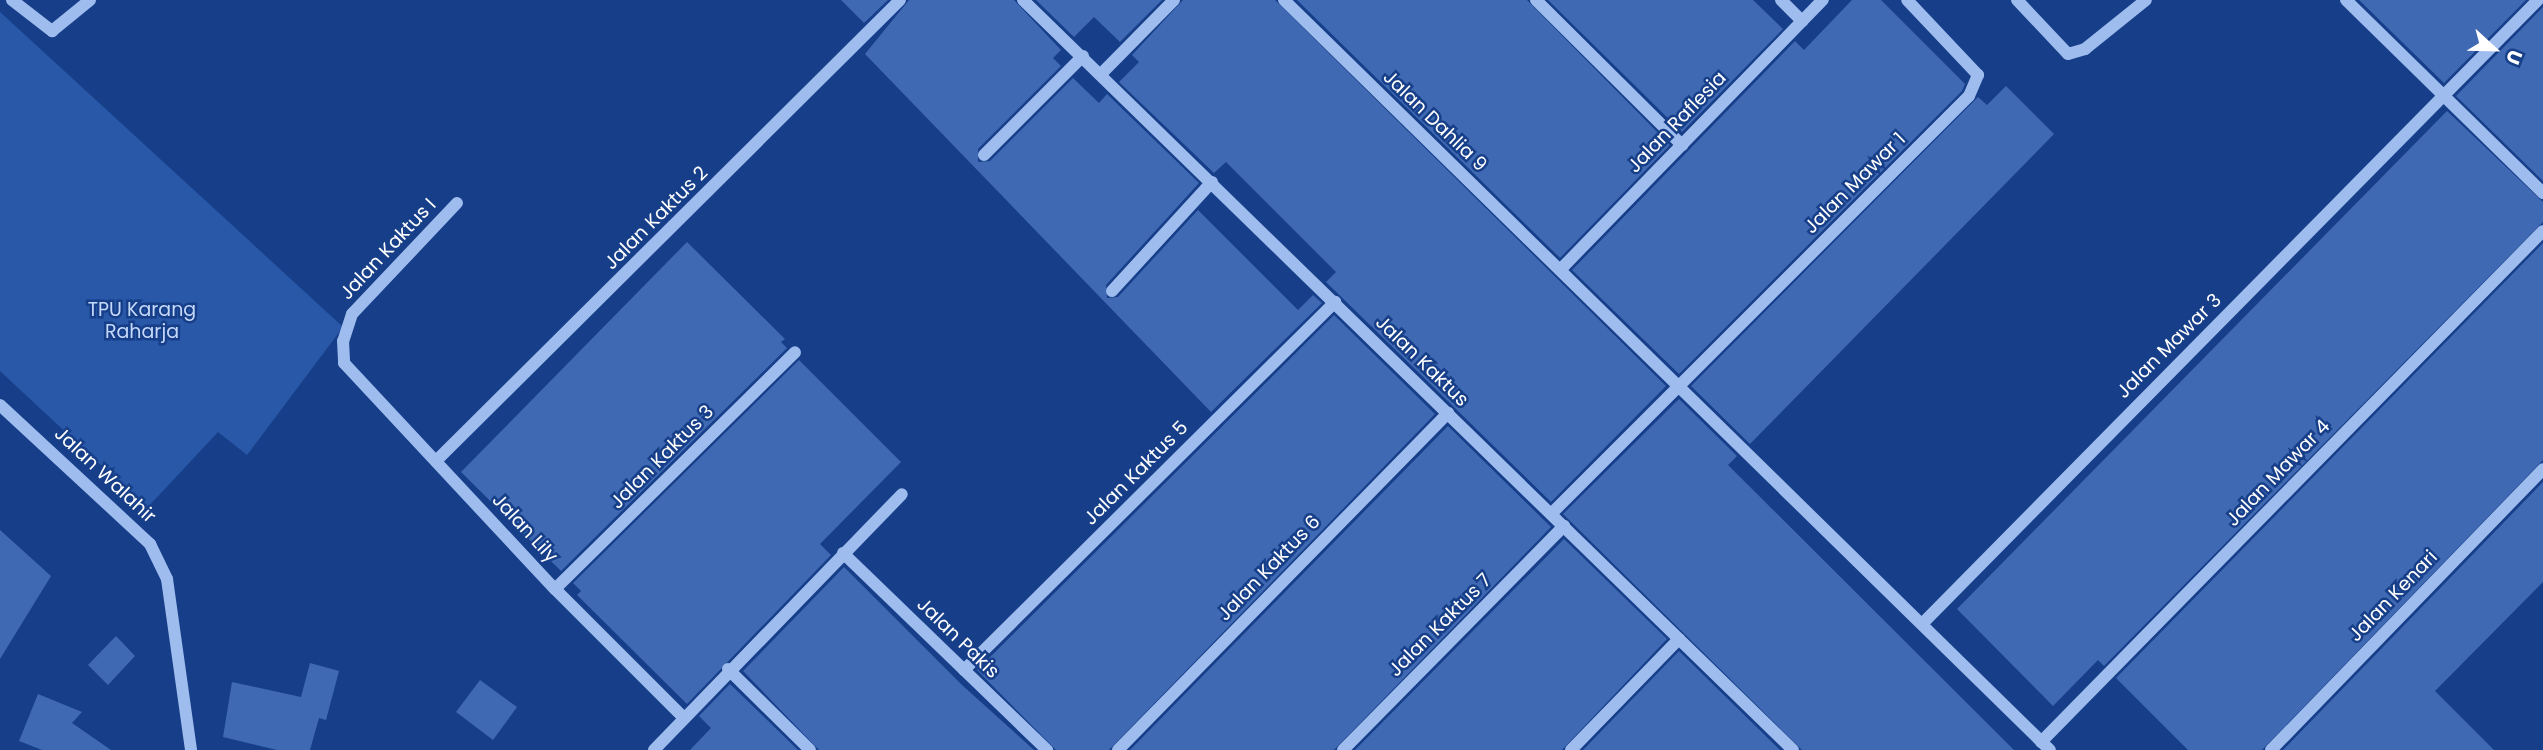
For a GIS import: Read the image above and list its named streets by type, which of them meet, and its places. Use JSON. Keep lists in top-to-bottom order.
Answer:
{
  "streets": {
    "street": [
      "Jalan Dahlia 9",
      "Jalan Raflesia",
      "Jalan Mawar 1",
      "Jalan Kaktus 2",
      "Jalan Kaktus I",
      "Jalan Mawar 3",
      "Jalan Kaktus",
      "Jalan Kaktus 3",
      "Jalan Kaktus 5",
      "Jalan Mawar 4",
      "Jalan Walahir",
      "Jalan Lily",
      "Jalan Kaktus 6",
      "Jalan Kenari",
      "Jalan Kaktus 7",
      "Jalan Pakis"
    ]
  },
  "crossings": [
    ["Jalan Dahlia 9", "Jalan Raflesia"],
    ["Jalan Dahlia 9", "Jalan Mawar 1"],
    ["Jalan Dahlia 9", "Jalan Mawar 3"],
    ["Jalan Dahlia 9", "Jalan Mawar 4"],
    ["Jalan Kaktus 2", "Jalan Lily"],
    ["Jalan Kaktus I", "Jalan Lily"],
    ["Jalan Kaktus", "Jalan Kaktus 5"],
    ["Jalan Kaktus", "Jalan Kaktus 6"],
    ["Jalan Kaktus", "Jalan Kaktus 7"],
    ["Jalan Kaktus 3", "Jalan Lily"],
    ["Jalan Kaktus 5", "Jalan Pakis"]
  ],
  "parks": ["TPU Karang Raharja"],
  "north": "right"
}
